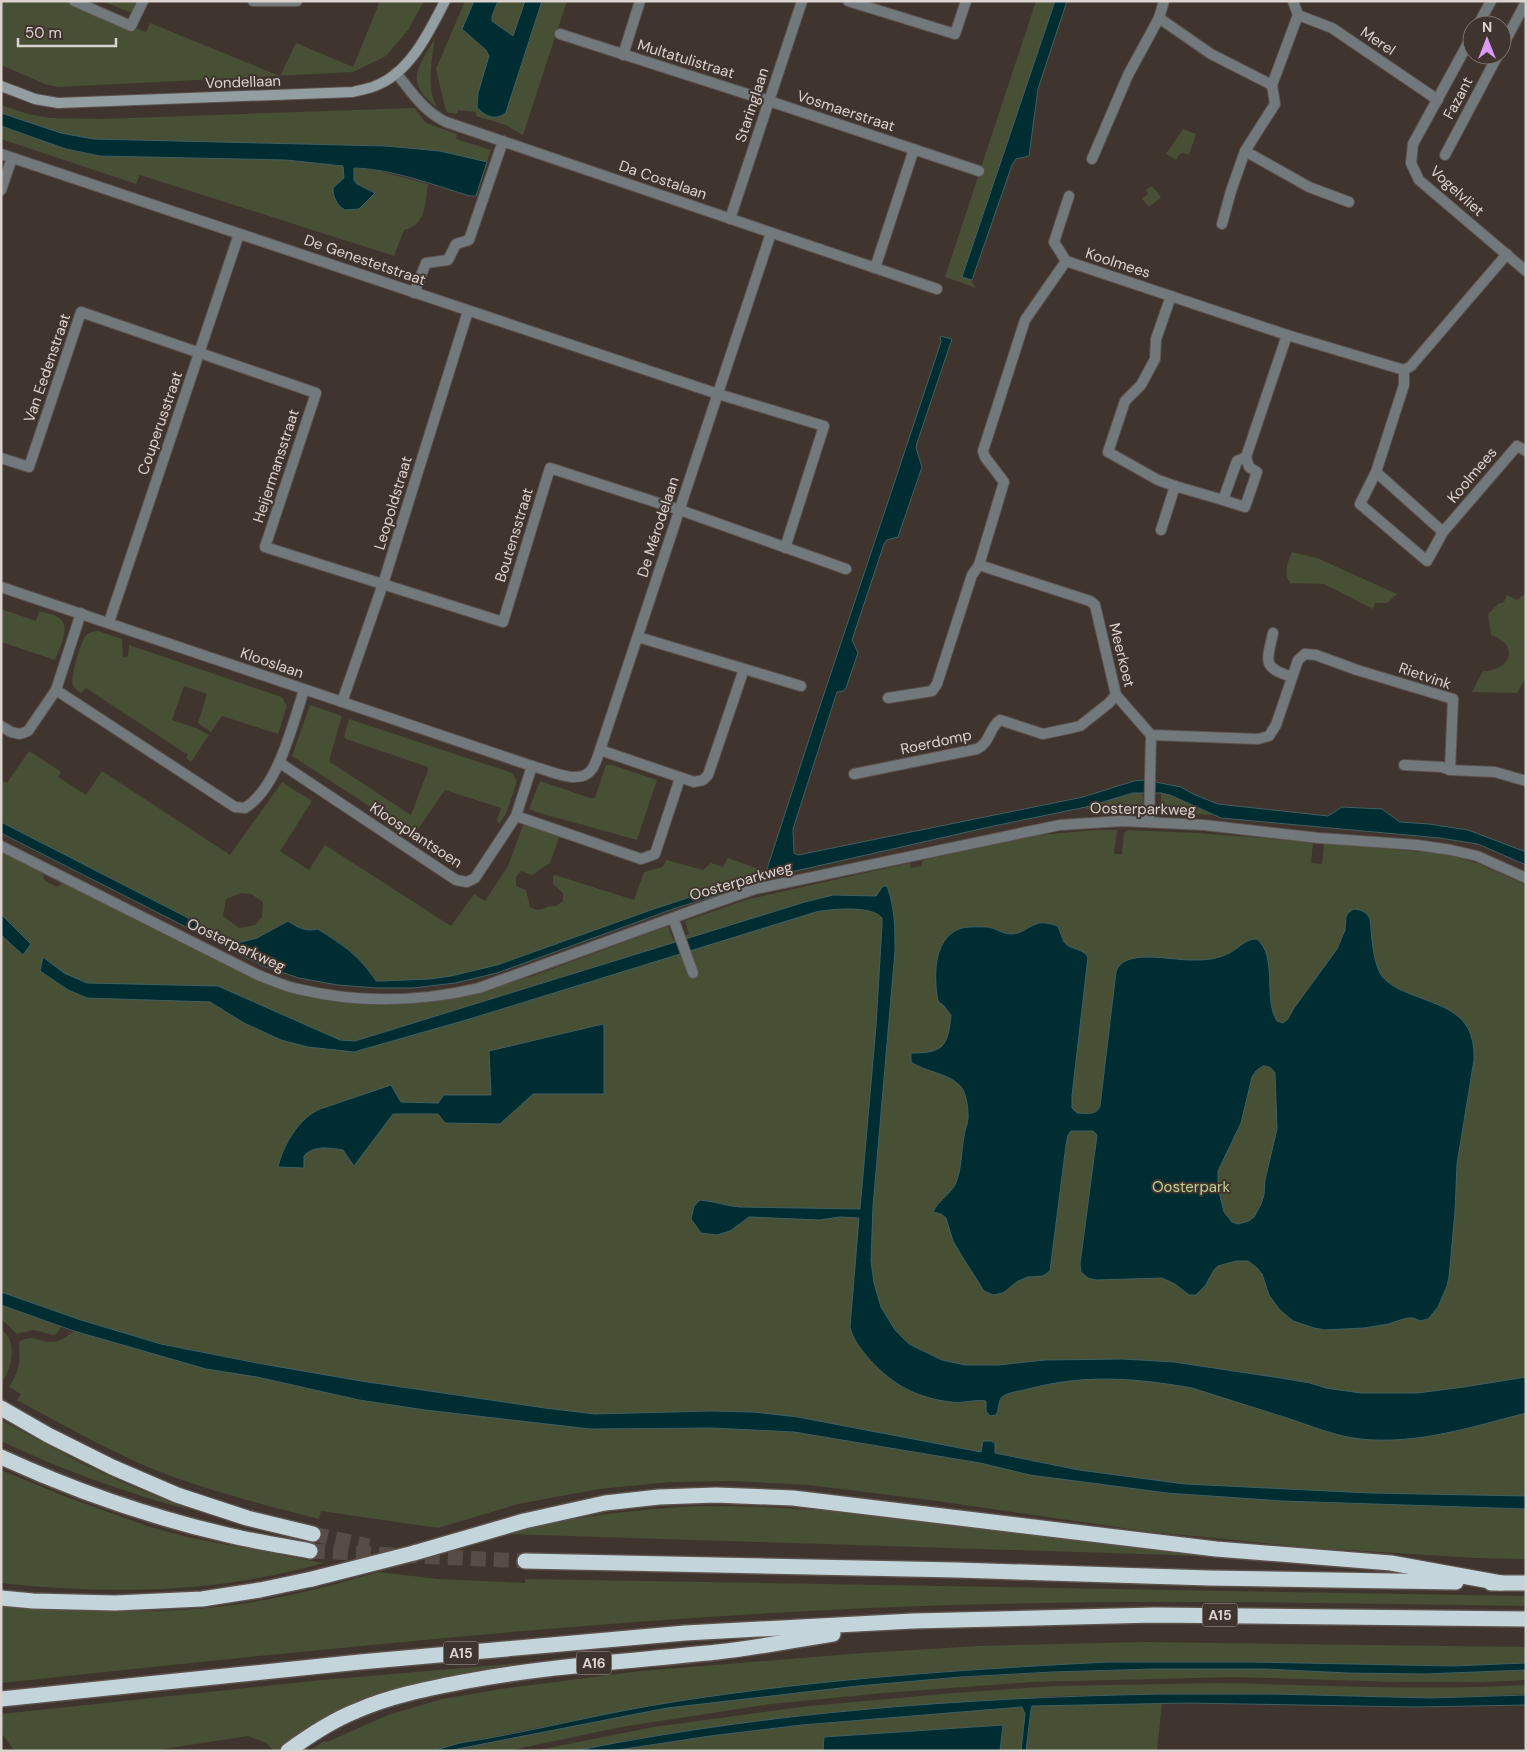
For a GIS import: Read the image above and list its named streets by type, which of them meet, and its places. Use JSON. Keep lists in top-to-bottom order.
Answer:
{
  "streets": {
    "highway": ["A15", "A16"],
    "street": [
      "Merel",
      "Multatulistraat",
      "Vondellaan",
      "Fazant",
      "Staringlaan",
      "Vosmaerstraat",
      "Da Costalaan",
      "Vogelvliet",
      "De Genestetstraat",
      "Koolmees",
      "Van Eedenstraat",
      "Couperusstraat",
      "Heijermansstraat",
      "Leopoldstraat",
      "De Mérodelaan",
      "Boutensstraat",
      "Meerkoet",
      "Klooslaan",
      "Rietvink",
      "Roerdomp",
      "Oosterparkweg",
      "Kloosplantsoen"
    ]
  },
  "crossings": [
    ["Merel", "Vogelvliet"],
    ["Multatulistraat", "Staringlaan"],
    ["Multatulistraat", "Vosmaerstraat"],
    ["Vondellaan", "Da Costalaan"],
    ["Staringlaan", "Vosmaerstraat"],
    ["Staringlaan", "Da Costalaan"],
    ["Da Costalaan", "De Mérodelaan"],
    ["De Genestetstraat", "Couperusstraat"],
    ["De Genestetstraat", "Leopoldstraat"],
    ["De Genestetstraat", "De Mérodelaan"],
    ["Koolmees", "Meerkoet"],
    ["Van Eedenstraat", "Couperusstraat"],
    ["Van Eedenstraat", "Heijermansstraat"],
    ["Couperusstraat", "Heijermansstraat"],
    ["Couperusstraat", "Klooslaan"],
    ["Heijermansstraat", "Leopoldstraat"],
    ["Heijermansstraat", "Boutensstraat"],
    ["Leopoldstraat", "Boutensstraat"],
    ["Leopoldstraat", "Klooslaan"],
    ["De Mérodelaan", "Boutensstraat"],
    ["De Mérodelaan", "Klooslaan"],
    ["De Mérodelaan", "Kloosplantsoen"],
    ["Meerkoet", "Rietvink"],
    ["Meerkoet", "Roerdomp"],
    ["Klooslaan", "Kloosplantsoen"],
    ["A15", "A16"]
  ],
  "parks": ["Oosterpark"],
  "scale_bar": "50 m",
  "north": "top"
}
